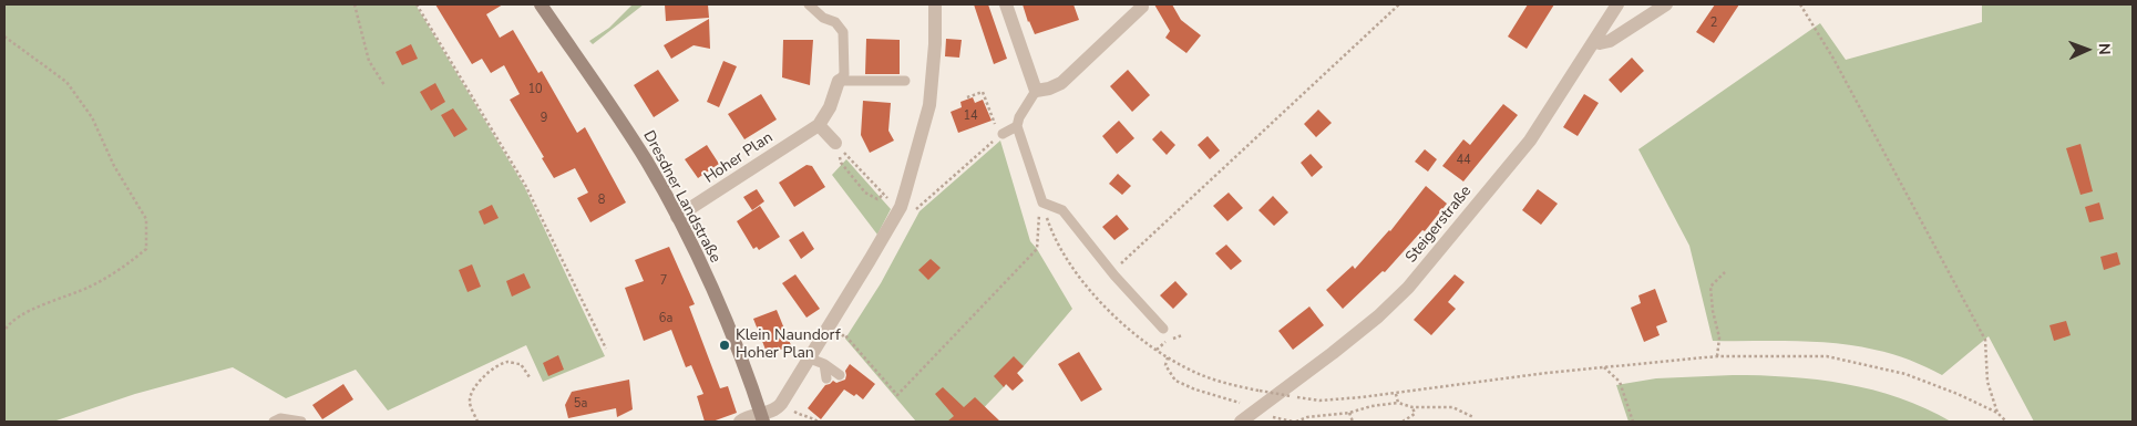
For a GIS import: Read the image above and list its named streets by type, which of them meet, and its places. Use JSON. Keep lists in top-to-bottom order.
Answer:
{
  "streets": {
    "street": ["Hoher Plan", "Dresdner Landstraße", "Steigerstraße"]
  },
  "crossings": [
    ["Hoher Plan", "Dresdner Landstraße"]
  ],
  "places": ["Klein Naundorf Hoher Plan"],
  "house_numbers": [
    "2",
    "10",
    "14",
    "9",
    "44",
    "8",
    "7",
    "6a",
    "5a"
  ],
  "north": "right"
}
